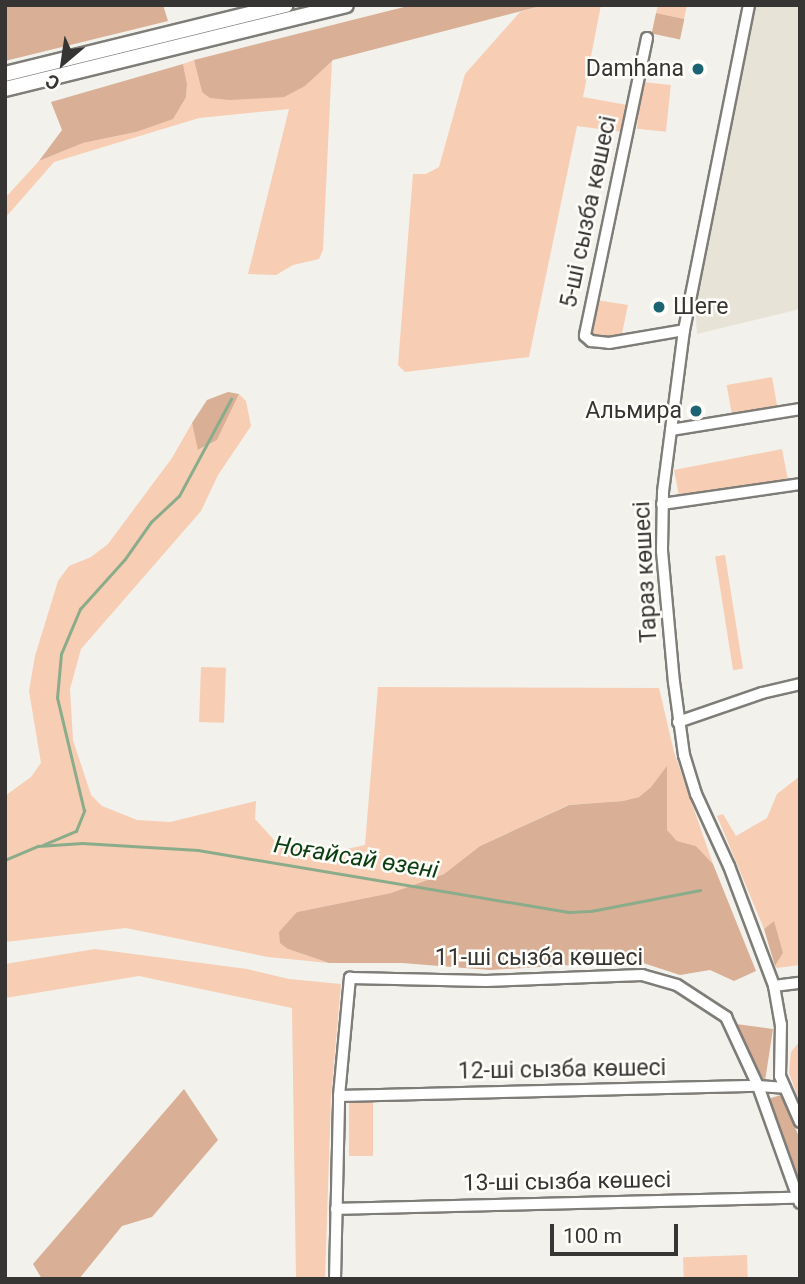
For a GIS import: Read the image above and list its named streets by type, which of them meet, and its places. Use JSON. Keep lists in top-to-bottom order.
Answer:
{
  "streets": {
    "street": [
      "5-ші сызба көшесі",
      "Тараз көшесі",
      "11-ші сызба көшесі",
      "12-ші сызба көшесі",
      "13-ші сызба көшесі"
    ]
  },
  "crossings": [
    ["5-ші сызба көшесі", "Тараз көшесі"],
    ["Тараз көшесі", "12-ші сызба көшесі"],
    ["11-ші сызба көшесі", "12-ші сызба көшесі"],
    ["11-ші сызба көшесі", "13-ші сызба көшесі"]
  ],
  "water": ["Ноғайсай өзені"],
  "places": ["Damhana", "Шеге", "Альмира"],
  "scale_bar": "100 m",
  "north": "bottom left"
}
